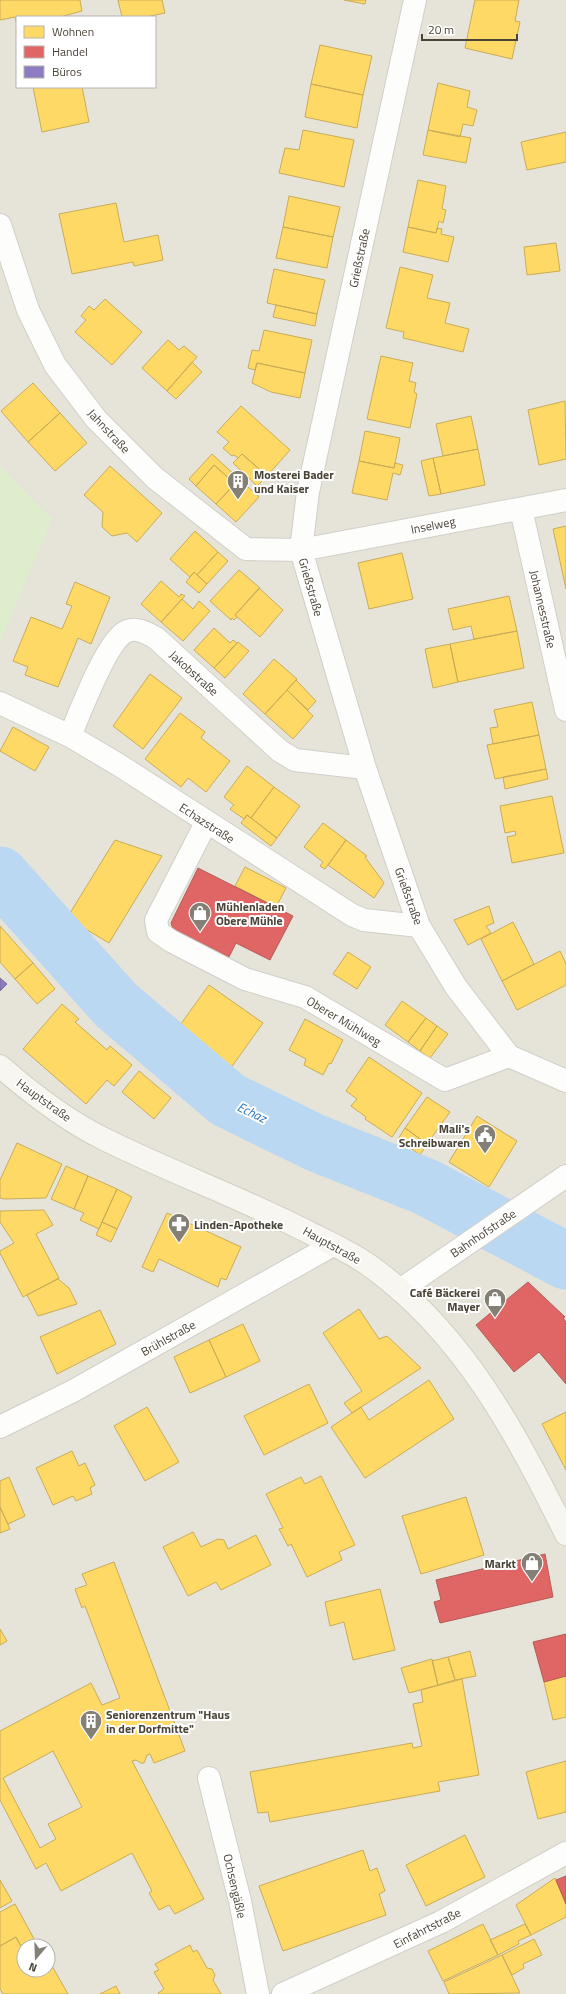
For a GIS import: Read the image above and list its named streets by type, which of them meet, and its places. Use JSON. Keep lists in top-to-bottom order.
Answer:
{
  "streets": {
    "main road": ["Hauptstraße"],
    "street": [
      "Grießstraße",
      "Jahnstraße",
      "Inselweg",
      "Johannesstraße",
      "Jakobstraße",
      "Echazstraße",
      "Oberer Mühlweg",
      "Bahnhofstraße",
      "Brühlstraße",
      "Ochsengäßle",
      "Einfahrtstraße"
    ]
  },
  "crossings": [
    ["Grießstraße", "Jahnstraße"],
    ["Grießstraße", "Inselweg"],
    ["Grießstraße", "Jakobstraße"],
    ["Grießstraße", "Echazstraße"],
    ["Grießstraße", "Oberer Mühlweg"],
    ["Jahnstraße", "Inselweg"],
    ["Inselweg", "Johannesstraße"],
    ["Jakobstraße", "Echazstraße"],
    ["Echazstraße", "Oberer Mühlweg"],
    ["Hauptstraße", "Bahnhofstraße"],
    ["Hauptstraße", "Brühlstraße"]
  ],
  "water": ["Echaz"],
  "places": {
    "building": ["Mosterei Bader und Kaiser", "Seniorenzentrum \"Haus in der Dorfmitte\""],
    "shop": ["Mühlenladen Obere Mühle", "Café Bäckerei Mayer", "Markt"],
    "public building": ["Mali's Schreibwaren"],
    "pharmacy": ["Linden-Apotheke"]
  },
  "legend": ["Wohnen", "Handel", "Büros"],
  "scale_bar": "20 m",
  "north": "bottom"
}
